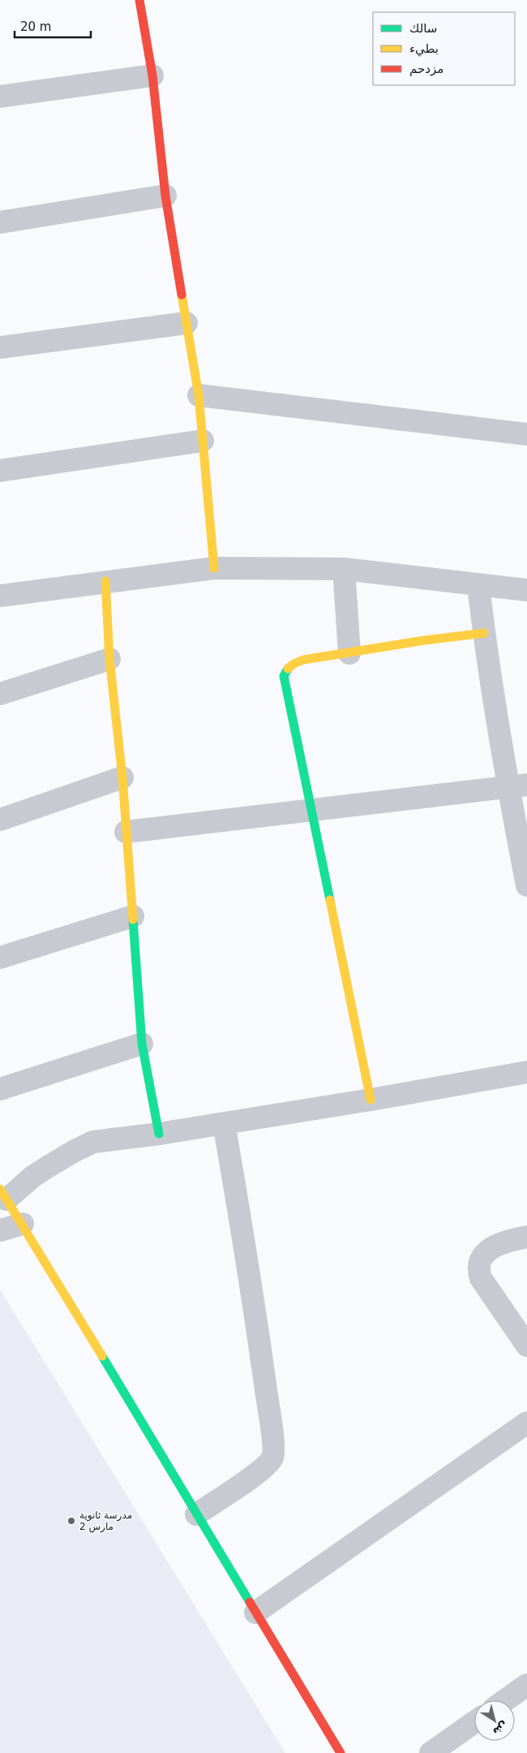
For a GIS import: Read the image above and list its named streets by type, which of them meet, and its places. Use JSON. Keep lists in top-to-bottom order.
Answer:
{
  "places": ["مدرسة ثانوية 2 مارس"],
  "legend": ["سالك", "بطيء", "مزدحم"],
  "scale_bar": "20 m",
  "north": "bottom right"
}
